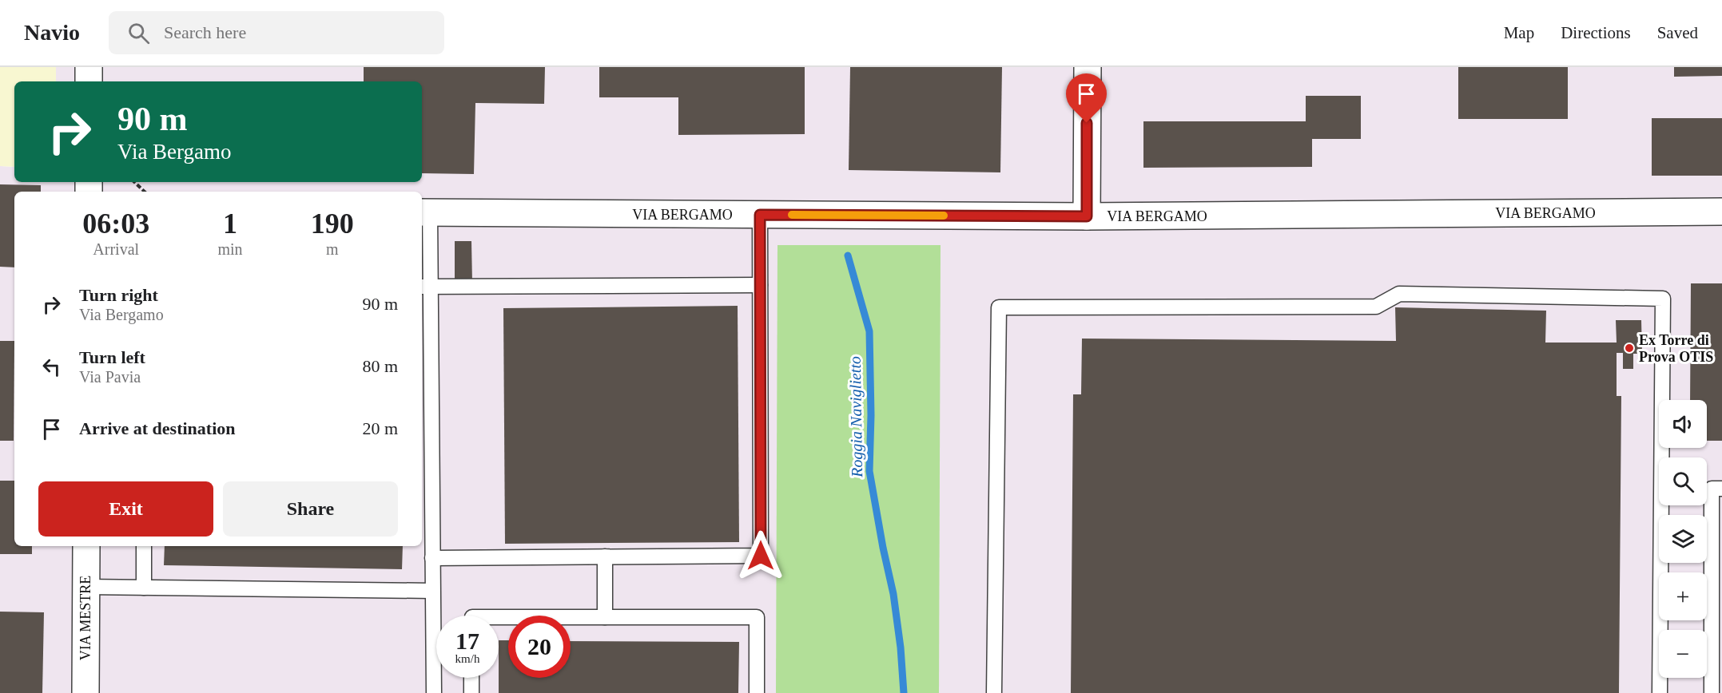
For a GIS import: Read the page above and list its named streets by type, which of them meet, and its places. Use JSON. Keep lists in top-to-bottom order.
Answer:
{
  "streets": {
    "street": ["VIA BERGAMO", "VIA MESTRE"]
  },
  "water": ["Roggia Naviglietto"],
  "places": ["Ex Torre di Prova OTIS"],
  "page": {
    "header": "Navio",
    "search": "Search here",
    "nav": ["Map", "Directions", "Saved"],
    "turn": ["90 m", "Via Bergamo"],
    "eta": [
      "06:03",
      "Arrival",
      "1",
      "min",
      "190",
      "m"
    ],
    "list": [
      {
        "name": "Turn right",
        "note": "Via Bergamo",
        "value": "90 m"
      },
      {
        "name": "Turn left",
        "note": "Via Pavia",
        "value": "80 m"
      },
      {
        "name": "Arrive at destination",
        "value": "20 m"
      }
    ],
    "map_buttons": ["+", "−"],
    "buttons": ["Exit", "Share"],
    "speed": "17 km/h",
    "limit": "20"
  }
}
